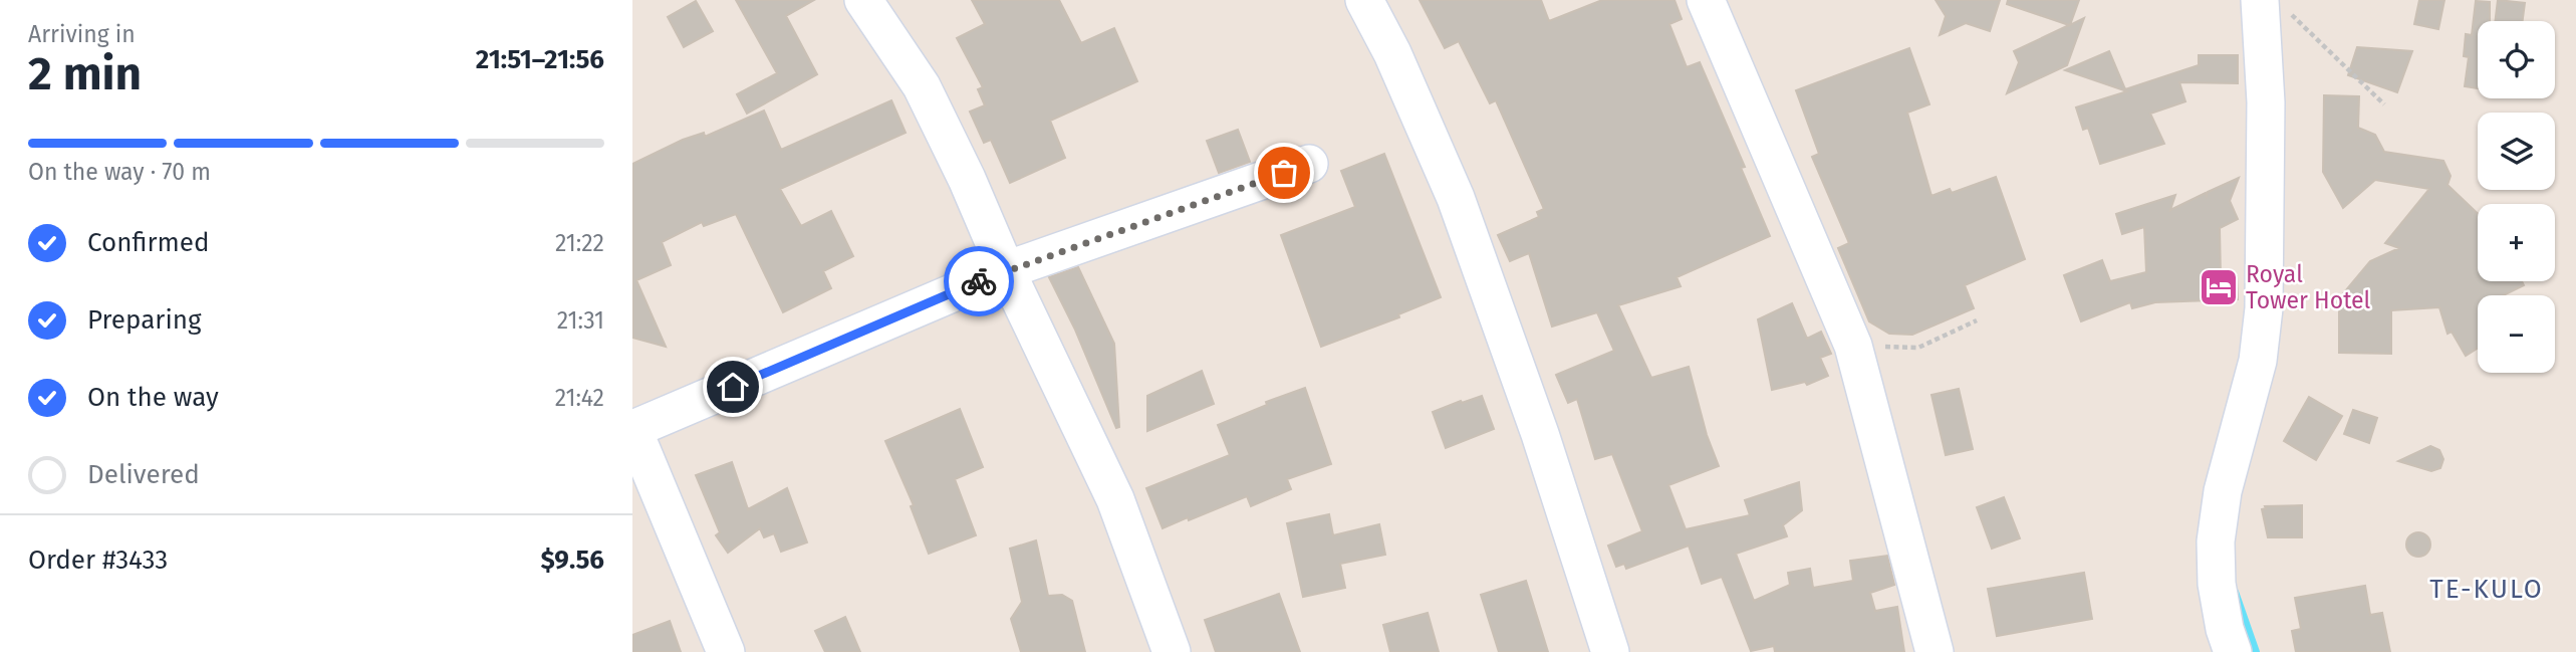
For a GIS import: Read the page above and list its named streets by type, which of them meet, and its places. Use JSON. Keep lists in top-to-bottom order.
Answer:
{
  "districts": ["TE-KULO"],
  "places": {
    "hotel": ["Royal Tower Hotel"]
  },
  "page": {
    "heading": ["2 min", "Arriving in", "21:51–21:56"],
    "panel": ["Order #3433", "$9.56"],
    "map_buttons": ["+", "−"],
    "bar": "On the way · 70 m",
    "list": [
      ["Confirmed", "21:22"],
      ["Preparing", "21:31"],
      ["On the way", "21:42"],
      "Delivered"
    ]
  }
}
